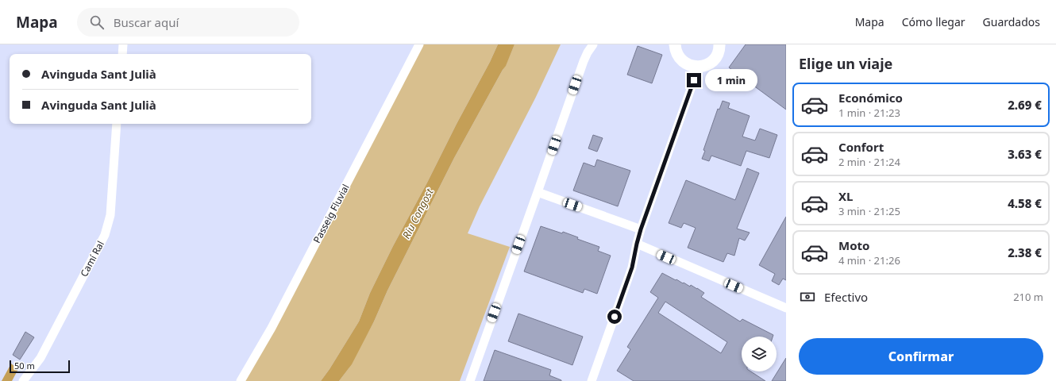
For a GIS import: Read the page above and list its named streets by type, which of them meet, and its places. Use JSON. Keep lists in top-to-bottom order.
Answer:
{
  "streets": {
    "street": ["Passeig Fluvial", "Camí Ral"]
  },
  "water": ["Riu Congost"],
  "scale_bar": "50 m",
  "page": {
    "header": "Mapa",
    "search": "Buscar aquí",
    "nav": ["Mapa", "Cómo llegar", "Guardados"],
    "heading": "Elige un viaje",
    "banner": ["Avinguda Sant Julià", "Avinguda Sant Julià"],
    "bubble": "1 min",
    "list": [
      {
        "name": "Económico",
        "note": "1 min · 21:23",
        "value": "2.69 €"
      },
      {
        "name": "Confort",
        "note": "2 min · 21:24",
        "value": "3.63 €"
      },
      {
        "name": "XL",
        "note": "3 min · 21:25",
        "value": "4.58 €"
      },
      {
        "name": "Moto",
        "note": "4 min · 21:26",
        "value": "2.38 €"
      }
    ],
    "pay": ["Efectivo", "210 m"],
    "buttons": "Confirmar",
    "scale": "50 m"
  }
}
